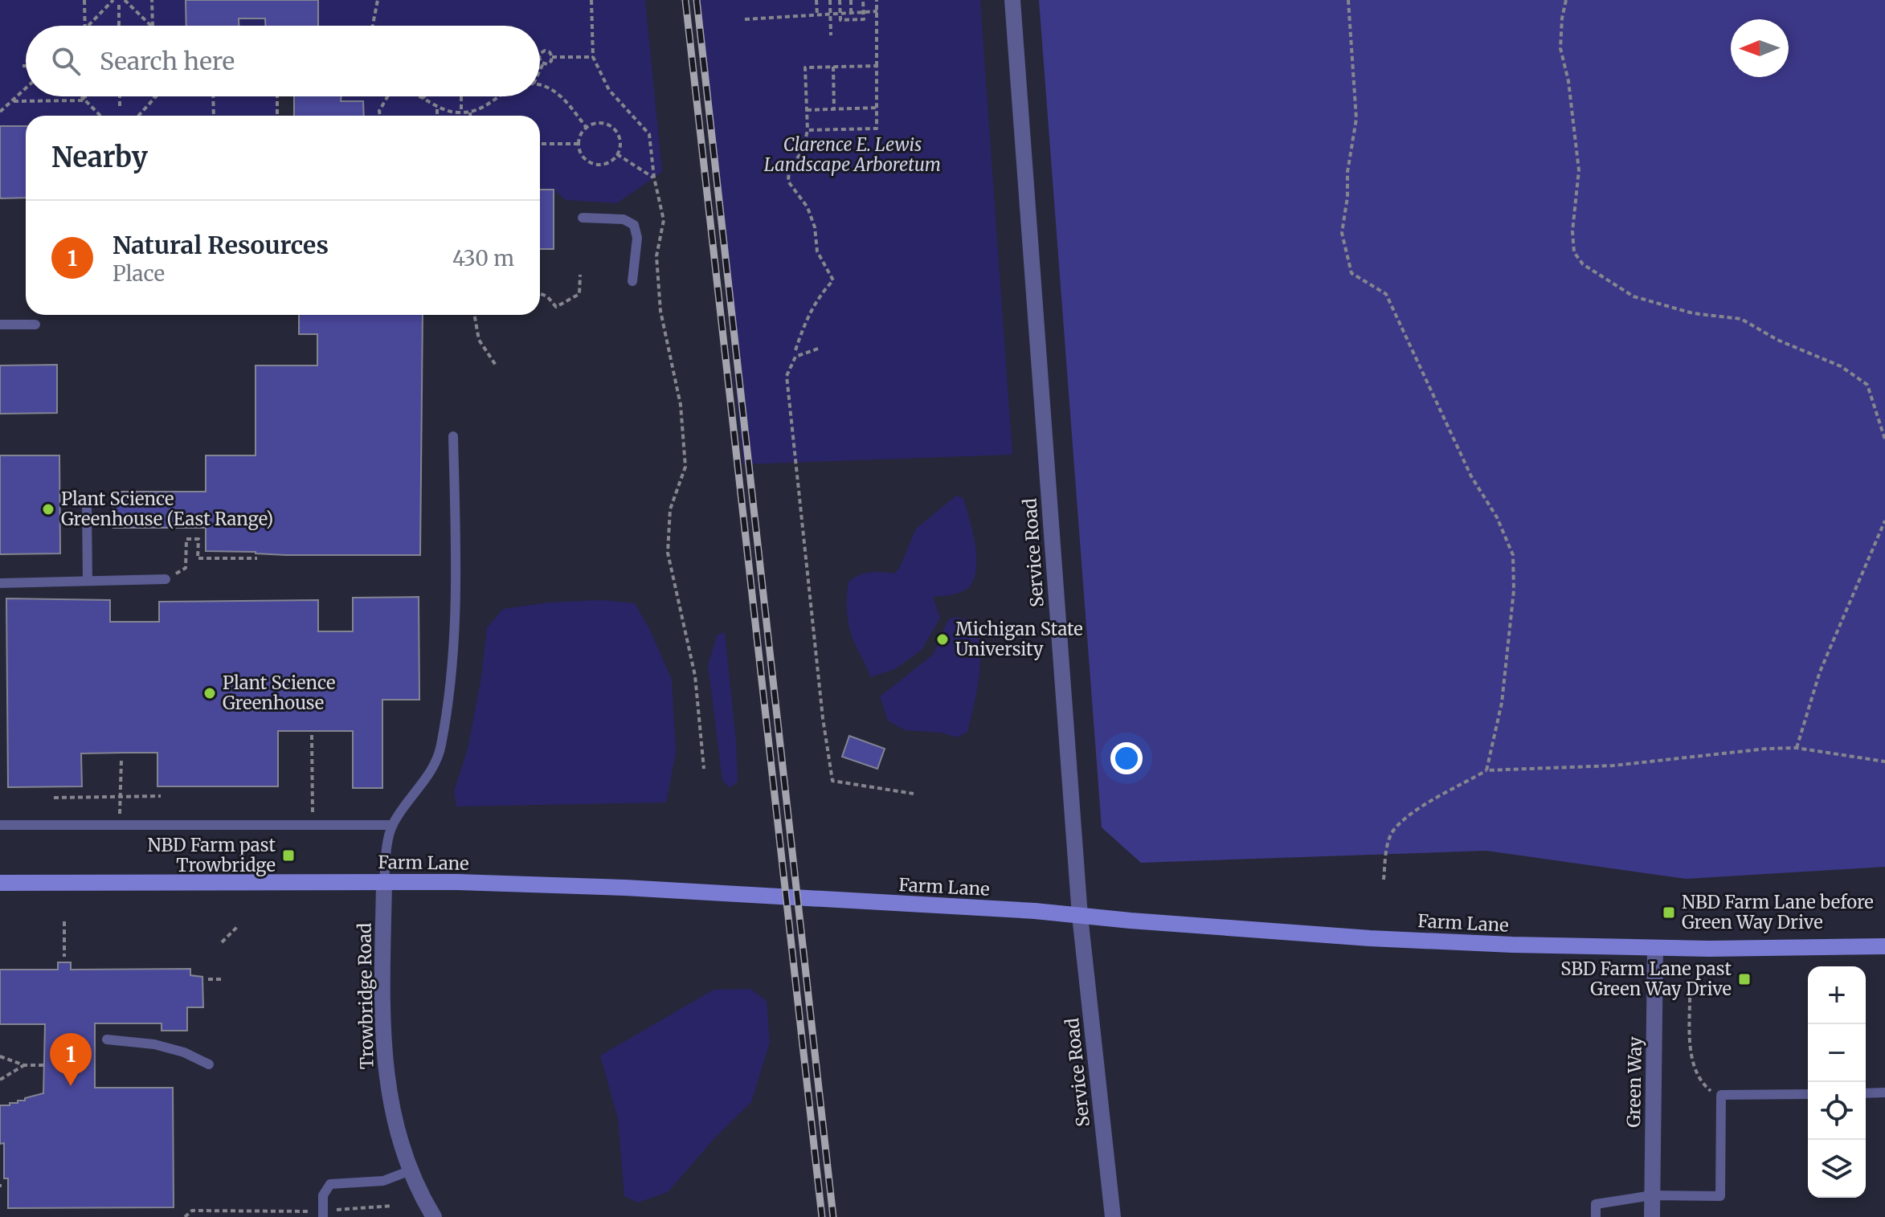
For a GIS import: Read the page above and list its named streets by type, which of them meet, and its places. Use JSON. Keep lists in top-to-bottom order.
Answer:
{
  "streets": {
    "street": [
      "Service Road",
      "Farm Lane",
      "Trowbridge Road",
      "Green Way"
    ]
  },
  "crossings": [
    ["Service Road", "Farm Lane"],
    ["Farm Lane", "Trowbridge Road"],
    ["Farm Lane", "Green Way"]
  ],
  "parks": ["Clarence E. Lewis Landscape Arboretum"],
  "places": {
    "other": ["Plant Science Greenhouse (East Range)", "Michigan State University", "Plant Science Greenhouse"],
    "transit": ["NBD Farm past Trowbridge", "NBD Farm Lane before Green Way Drive", "SBD Farm Lane past Green Way Drive"]
  },
  "north": "left",
  "page": {
    "search": "Search here",
    "heading": "Nearby",
    "list": [
      {
        "mark": "1",
        "name": "Natural Resources",
        "note": "Place",
        "value": "430 m"
      }
    ],
    "map_buttons": ["+", "−"],
    "pins": "1"
  }
}
